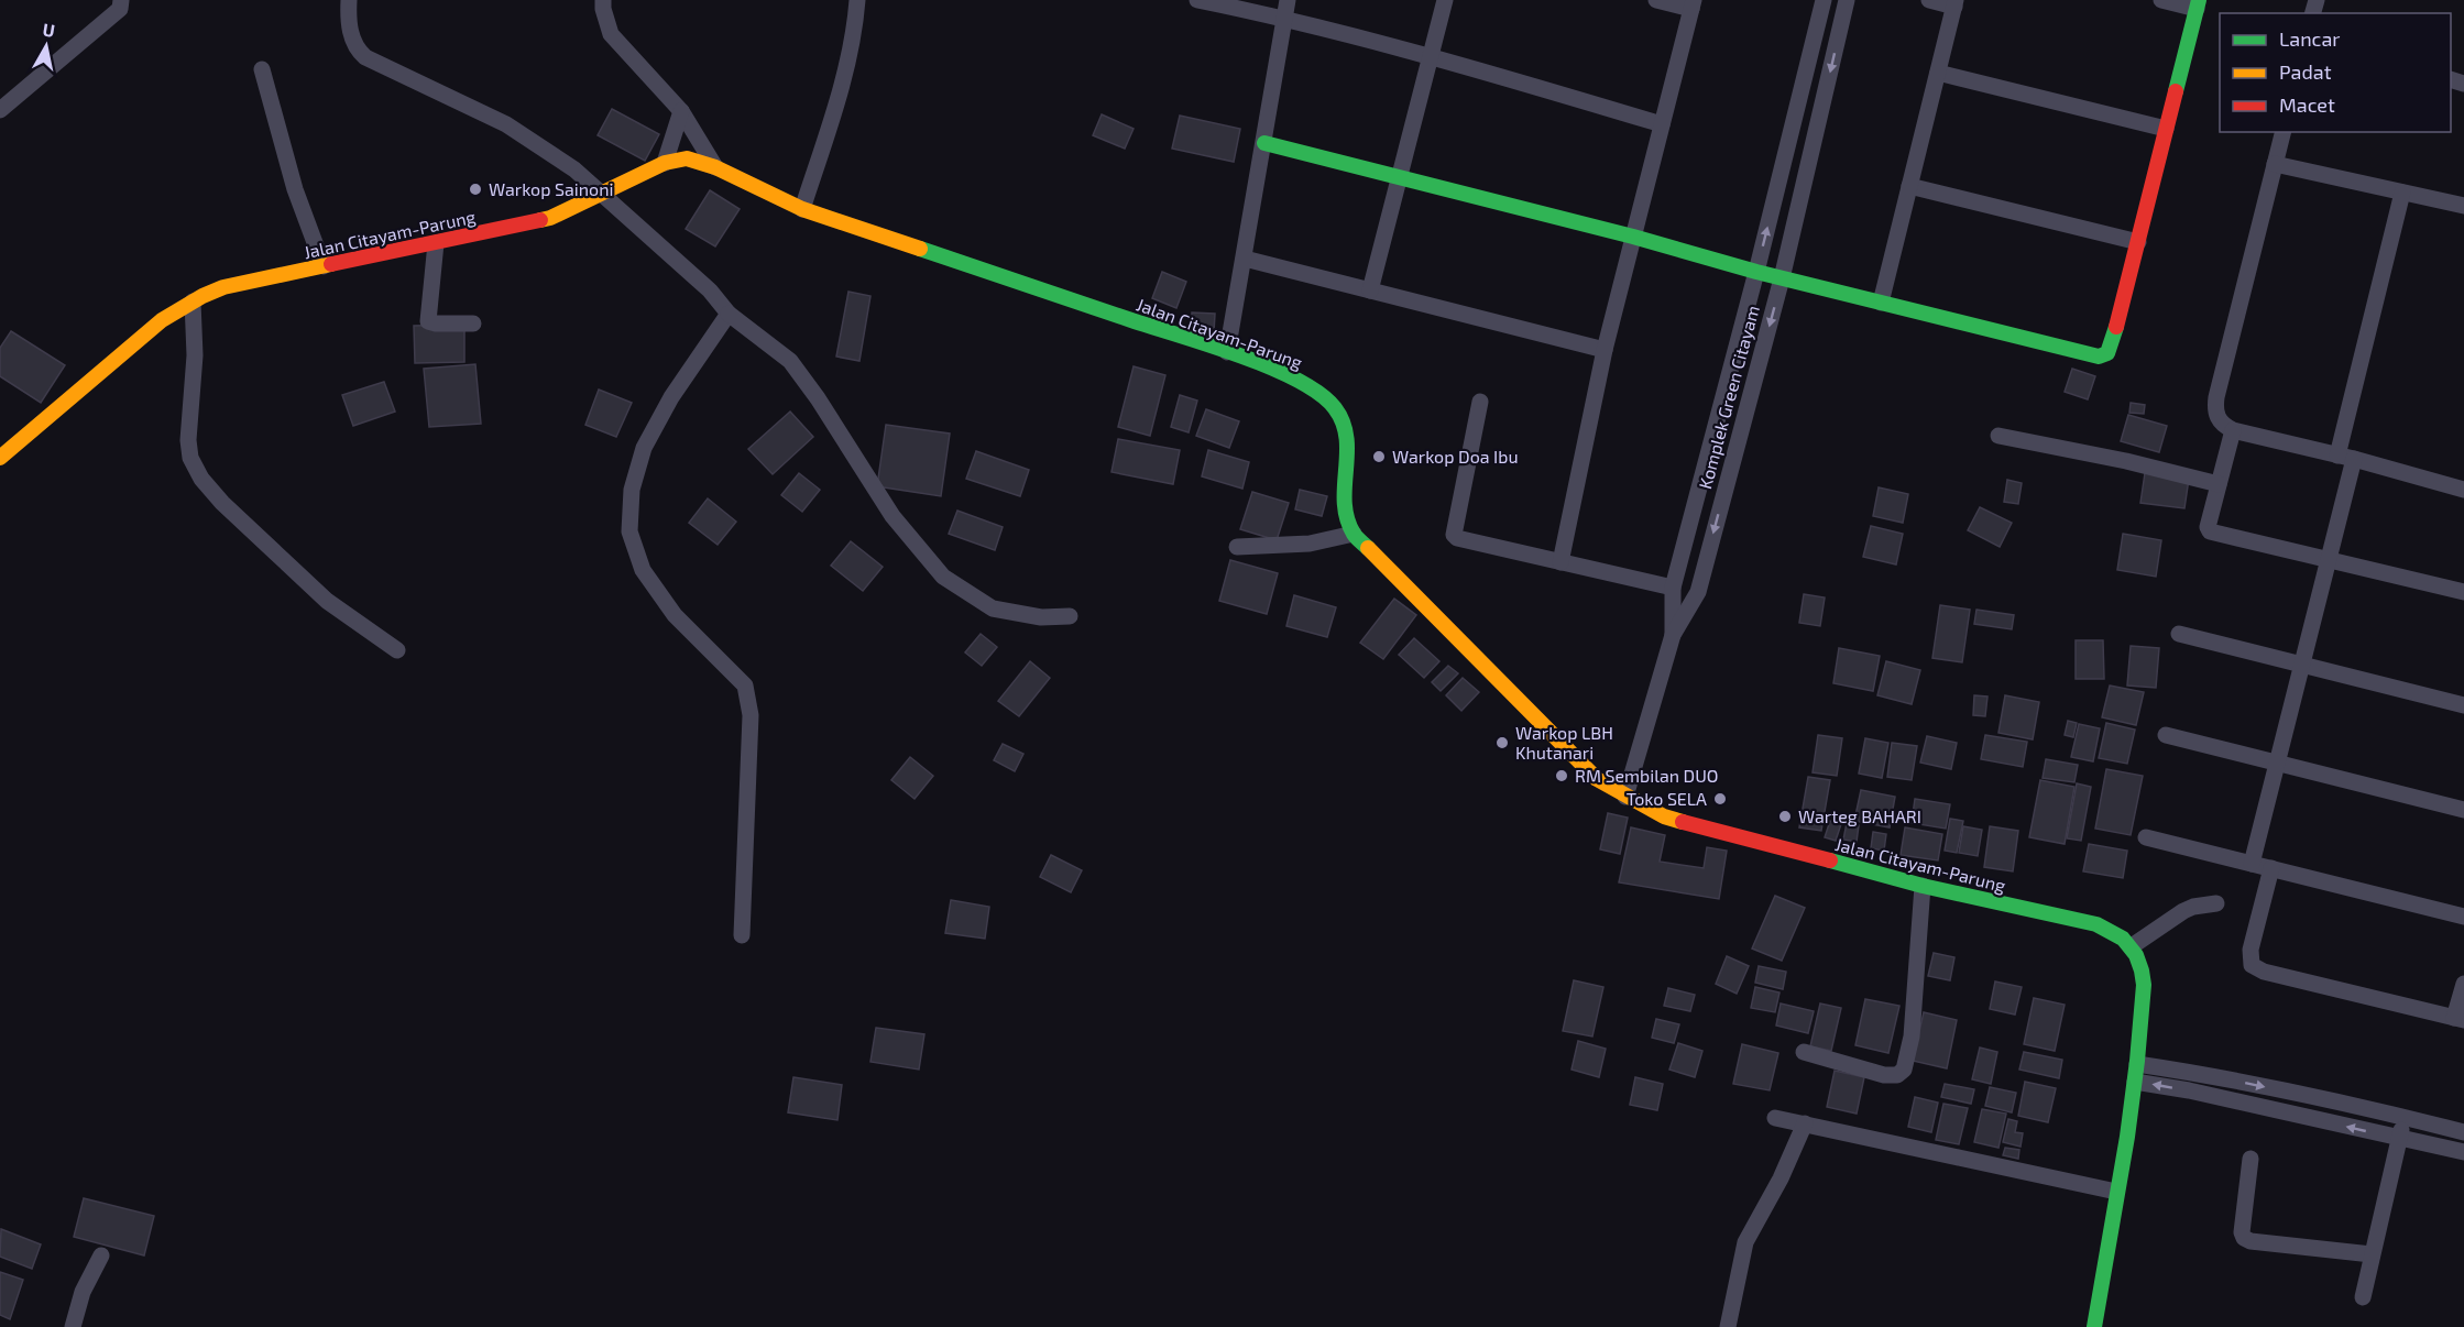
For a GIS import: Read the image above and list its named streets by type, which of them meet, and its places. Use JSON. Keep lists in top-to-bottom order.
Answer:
{
  "streets": {
    "street": ["Jalan Citayam-Parung", "Komplek Green Citayam"]
  },
  "crossings": [
    ["Jalan Citayam-Parung", "Komplek Green Citayam"]
  ],
  "places": [
    "Warkop Sainoni",
    "Warkop Doa Ibu",
    "Warkop LBH Khutanari",
    "RM Sembilan DUO",
    "Toko SELA",
    "Warteg BAHARI"
  ],
  "legend": ["Lancar", "Padat", "Macet"],
  "north": "top"
}
